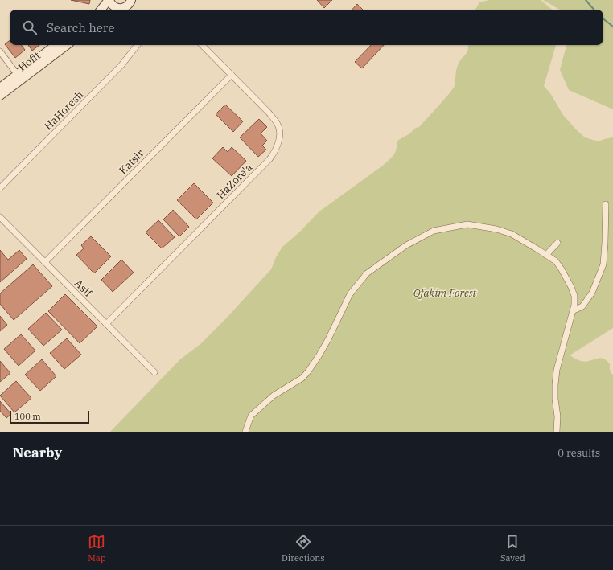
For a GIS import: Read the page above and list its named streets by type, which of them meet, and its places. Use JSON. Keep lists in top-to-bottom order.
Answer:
{
  "streets": {
    "main road": ["Hofit"],
    "street": [
      "HaHoresh",
      "Katsir",
      "HaZore'a",
      "Asif"
    ]
  },
  "crossings": [
    ["Katsir", "HaZore'a"],
    ["Katsir", "Asif"],
    ["HaZore'a", "Asif"]
  ],
  "parks": ["Ofakim Forest"],
  "scale_bar": "100 m",
  "page": {
    "search": "Search here",
    "scale": "100 m",
    "heading": ["Nearby", "0 results"],
    "nav": ["Map", "Directions", "Saved"]
  }
}
